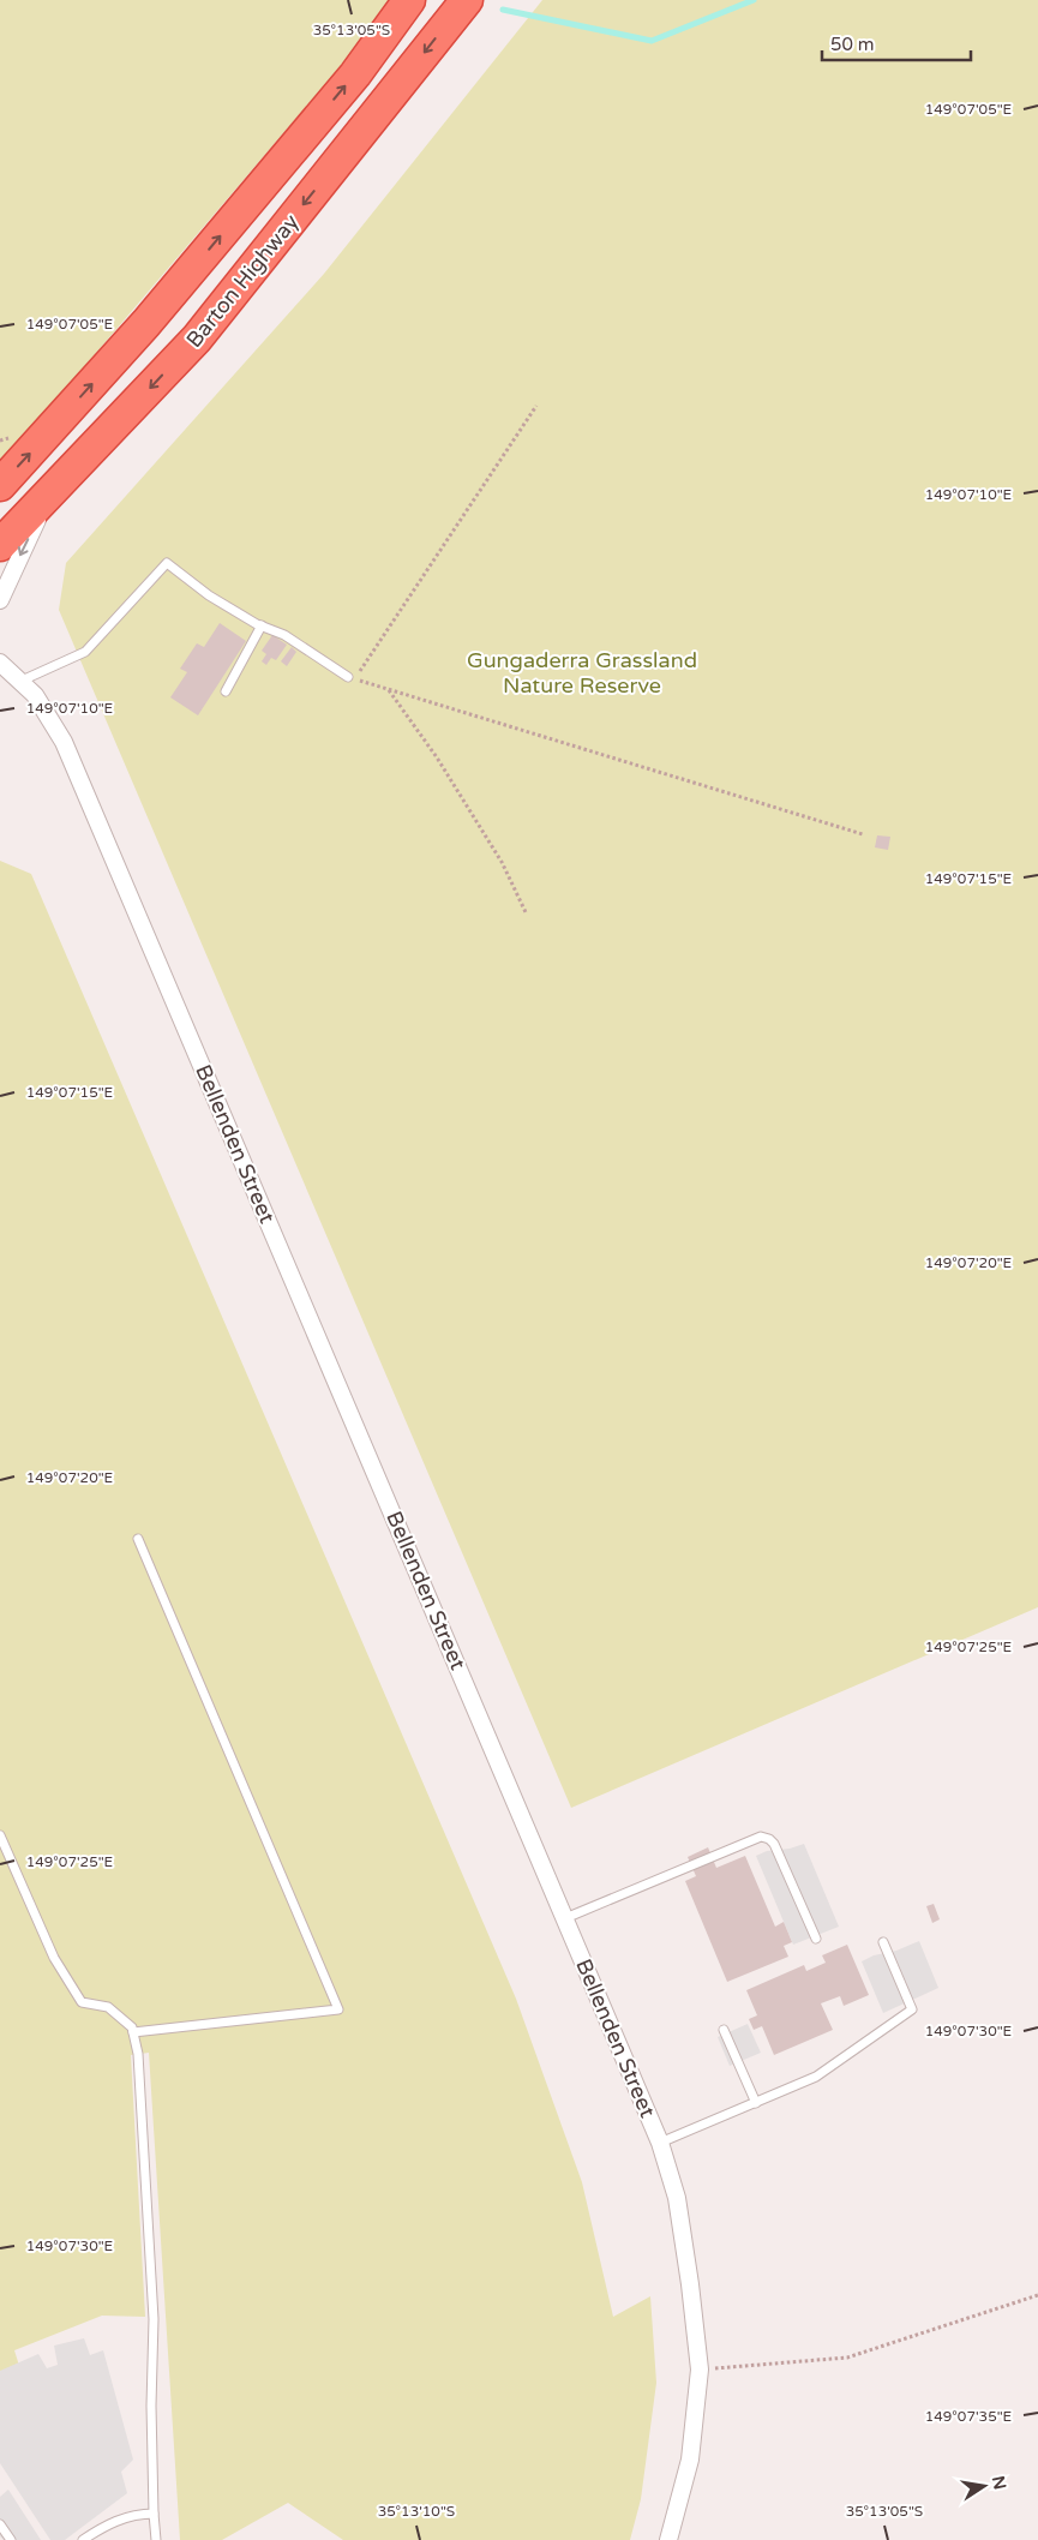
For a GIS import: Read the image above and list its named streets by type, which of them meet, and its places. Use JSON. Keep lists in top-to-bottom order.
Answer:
{
  "streets": {
    "highway": ["Barton Highway"],
    "street": ["Bellenden Street"]
  },
  "parks": ["Gungaderra Grassland Nature Reserve"],
  "scale_bar": "50 m",
  "north": "right",
  "coordinates": [
    "35°13'05\"S",
    "149°07'05\"E",
    "149°07'10\"E",
    "149°07'15\"E",
    "149°07'20\"E",
    "149°07'25\"E",
    "149°07'30\"E",
    "149°07'35\"E",
    "35°13'10\"S"
  ]
}
